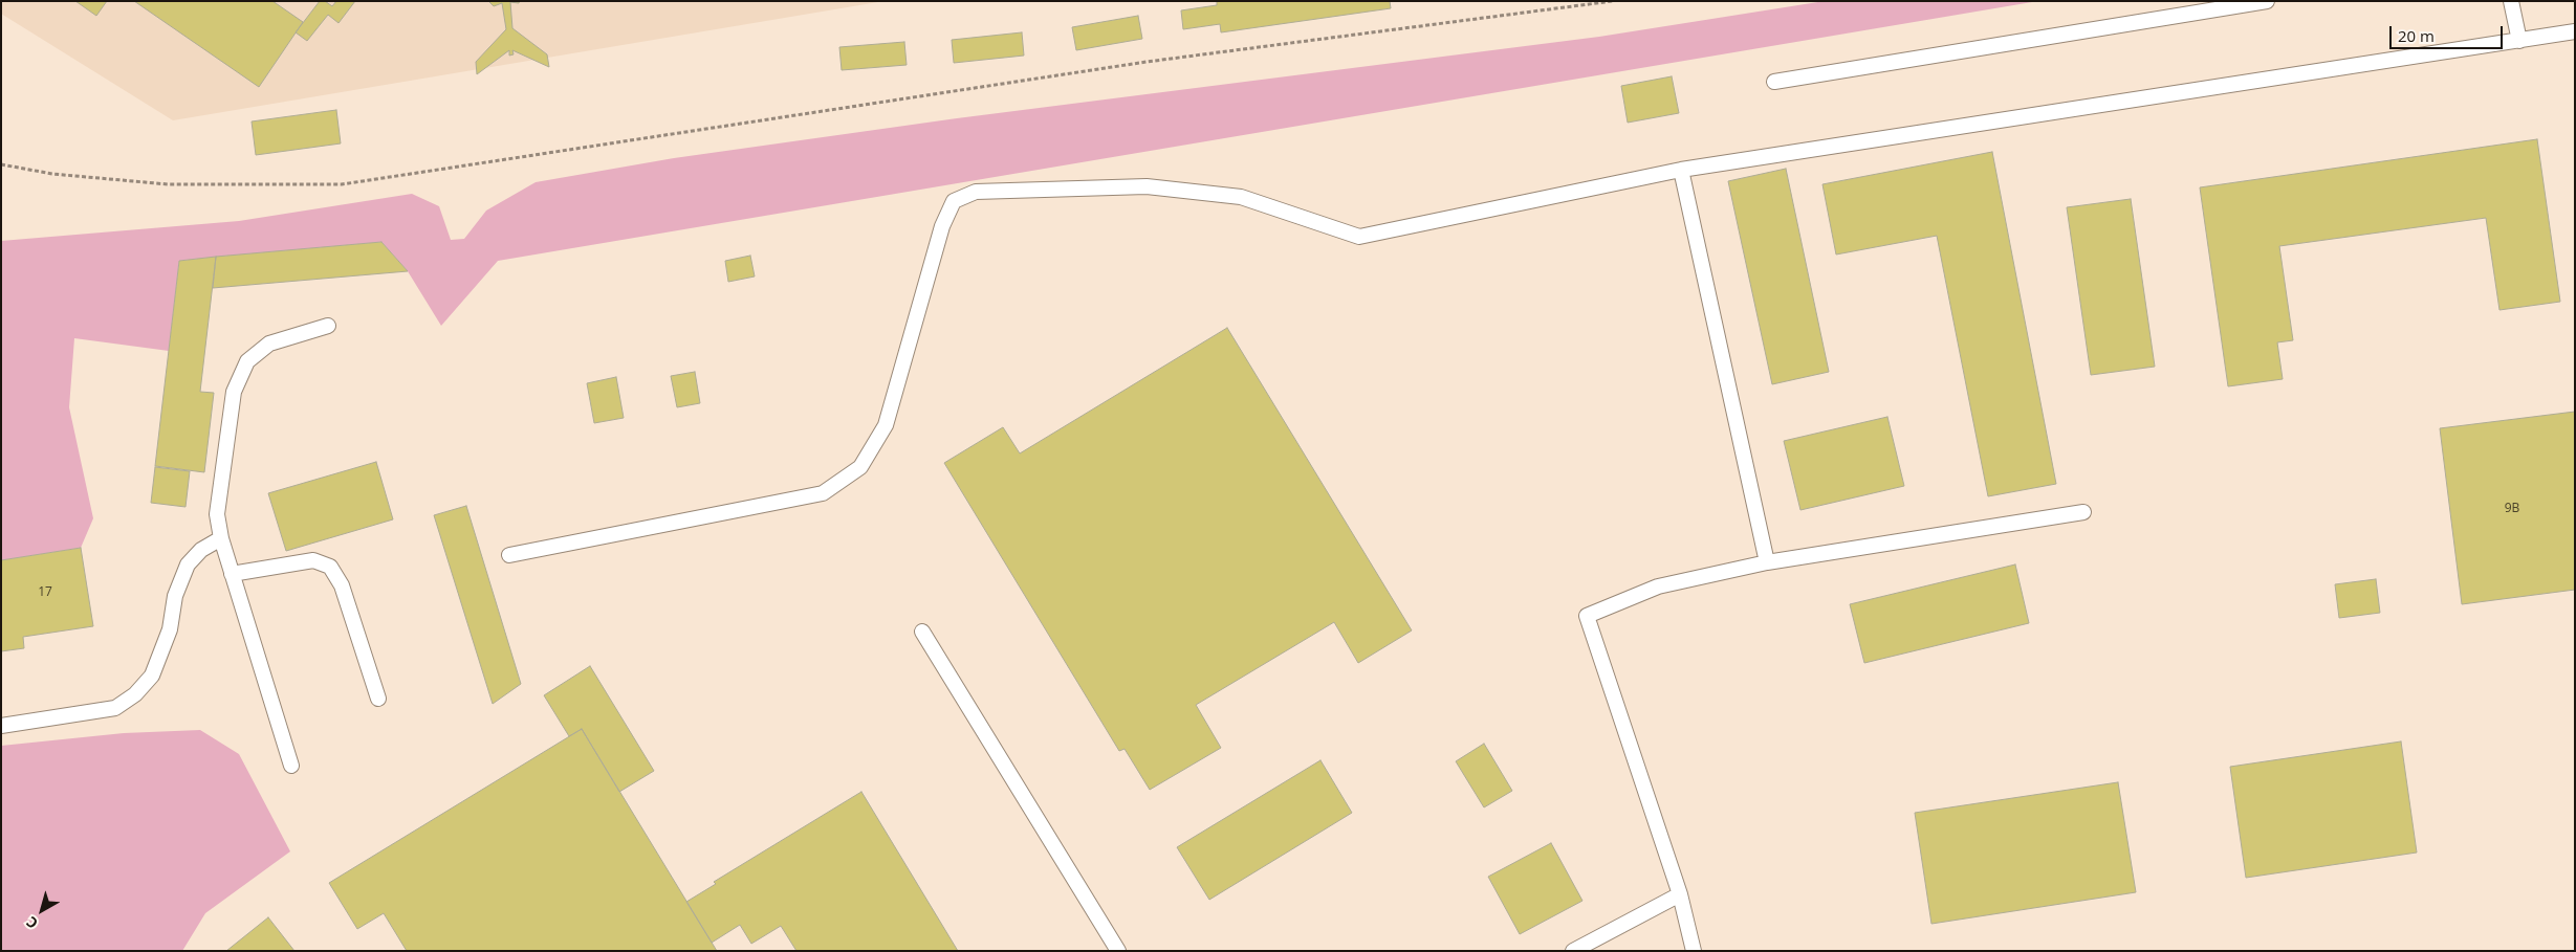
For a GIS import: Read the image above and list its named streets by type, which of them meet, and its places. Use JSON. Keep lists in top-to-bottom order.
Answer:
{
  "house_numbers": ["9В", "17"],
  "scale_bar": "20 m",
  "north": "bottom left"
}
